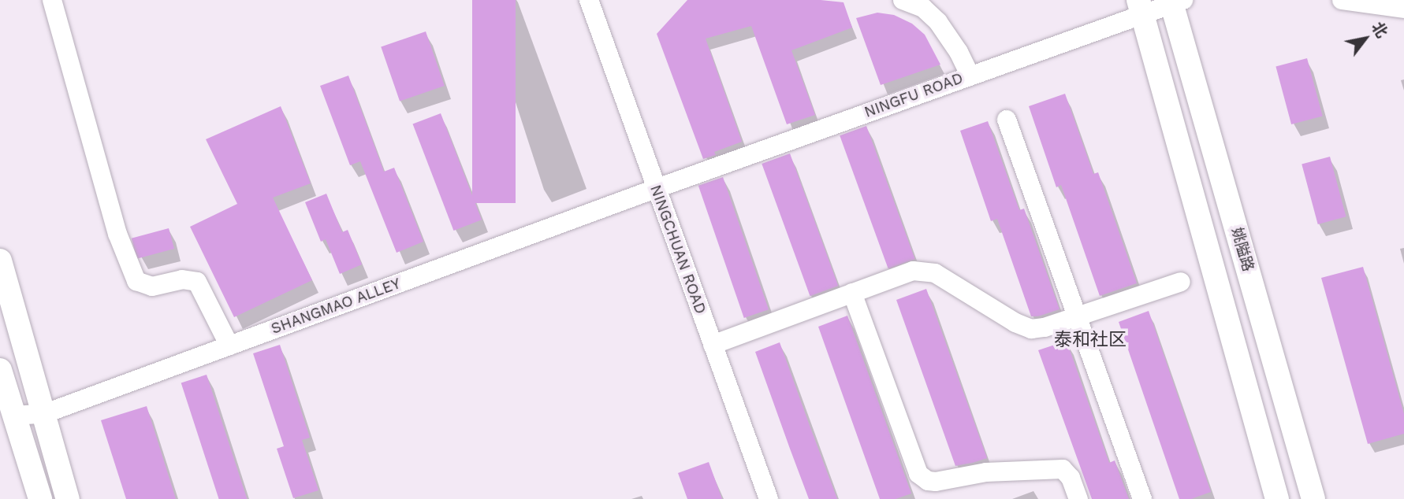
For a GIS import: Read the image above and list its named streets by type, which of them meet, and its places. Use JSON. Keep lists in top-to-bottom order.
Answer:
{
  "streets": {
    "main road": ["姚隘路"],
    "street": ["NINGFU ROAD", "NINGCHUAN ROAD", "SHANGMAO ALLEY"]
  },
  "crossings": [
    ["NINGFU ROAD", "NINGCHUAN ROAD"],
    ["NINGFU ROAD", "姚隘路"],
    ["NINGFU ROAD", "SHANGMAO ALLEY"],
    ["NINGCHUAN ROAD", "SHANGMAO ALLEY"]
  ],
  "districts": ["泰和社区"],
  "north": "top right"
}
